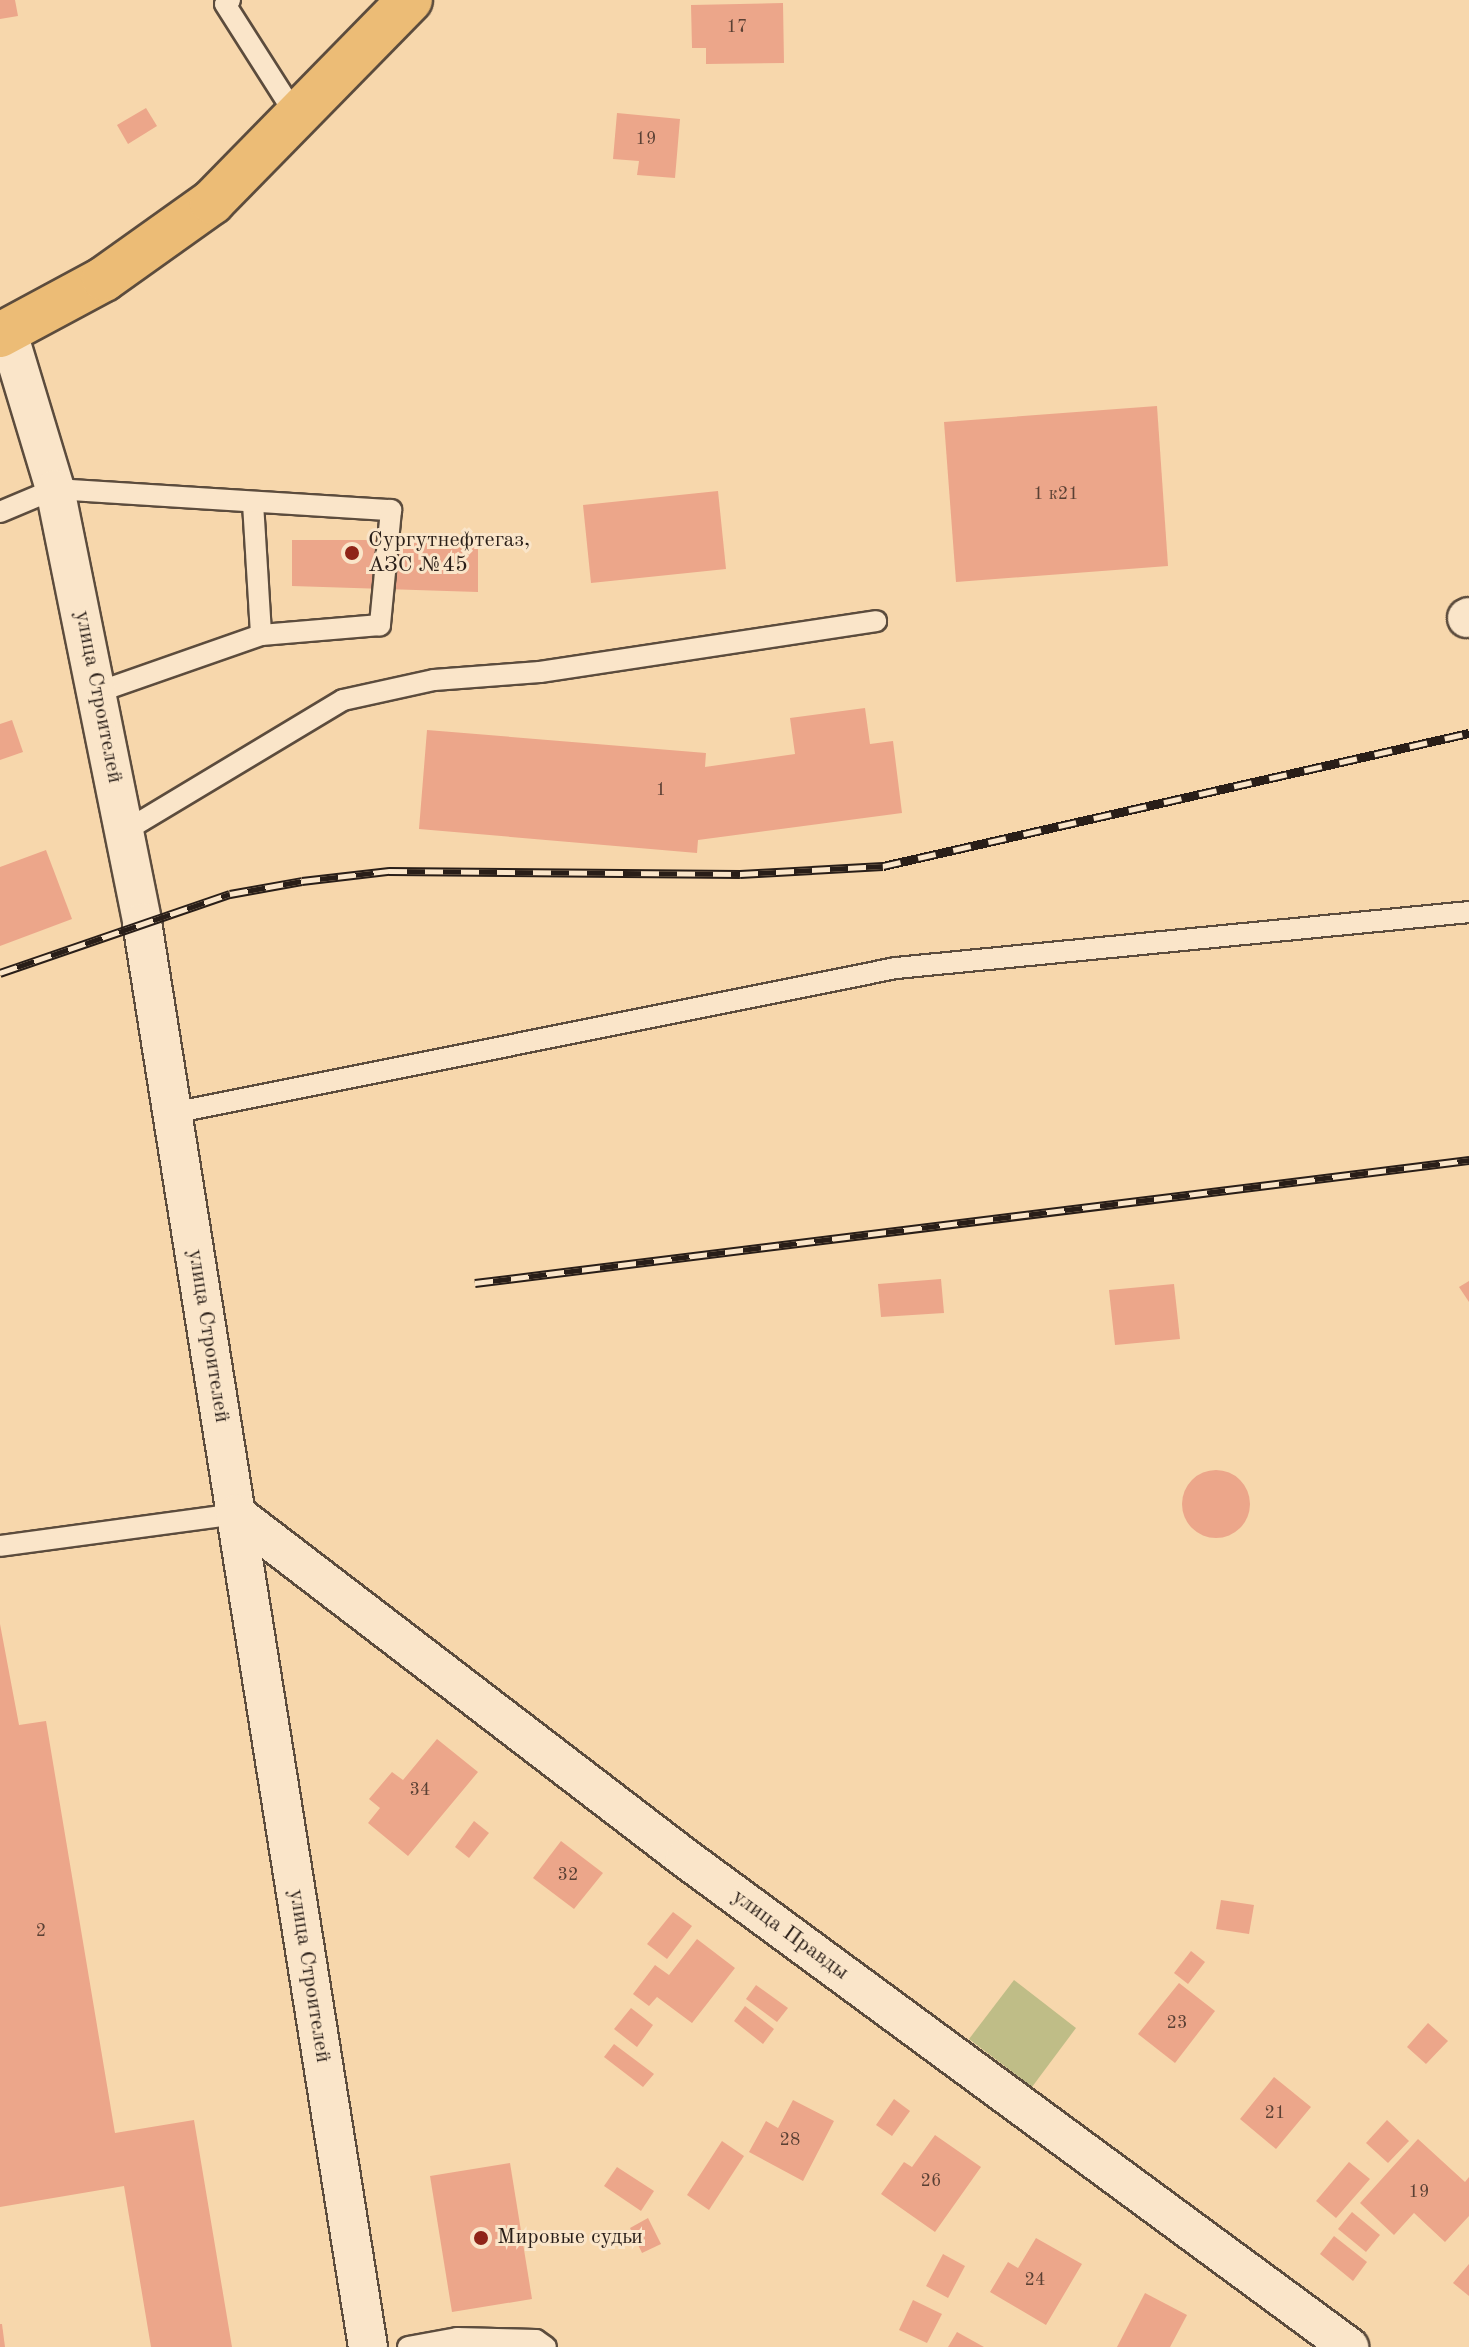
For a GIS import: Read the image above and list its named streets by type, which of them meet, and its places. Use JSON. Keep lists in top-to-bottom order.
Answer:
{
  "streets": {
    "street": ["улица Строителей", "улица Правды"]
  },
  "crossings": [
    ["улица Строителей", "улица Правды"]
  ],
  "places": ["Сургутнефтегаз, АЗС №45", "Мировые судьи"],
  "house_numbers": [
    "17",
    "19",
    "1 к21",
    "1",
    "34",
    "32",
    "2",
    "23",
    "21",
    "28",
    "26",
    "19",
    "24"
  ]
}
